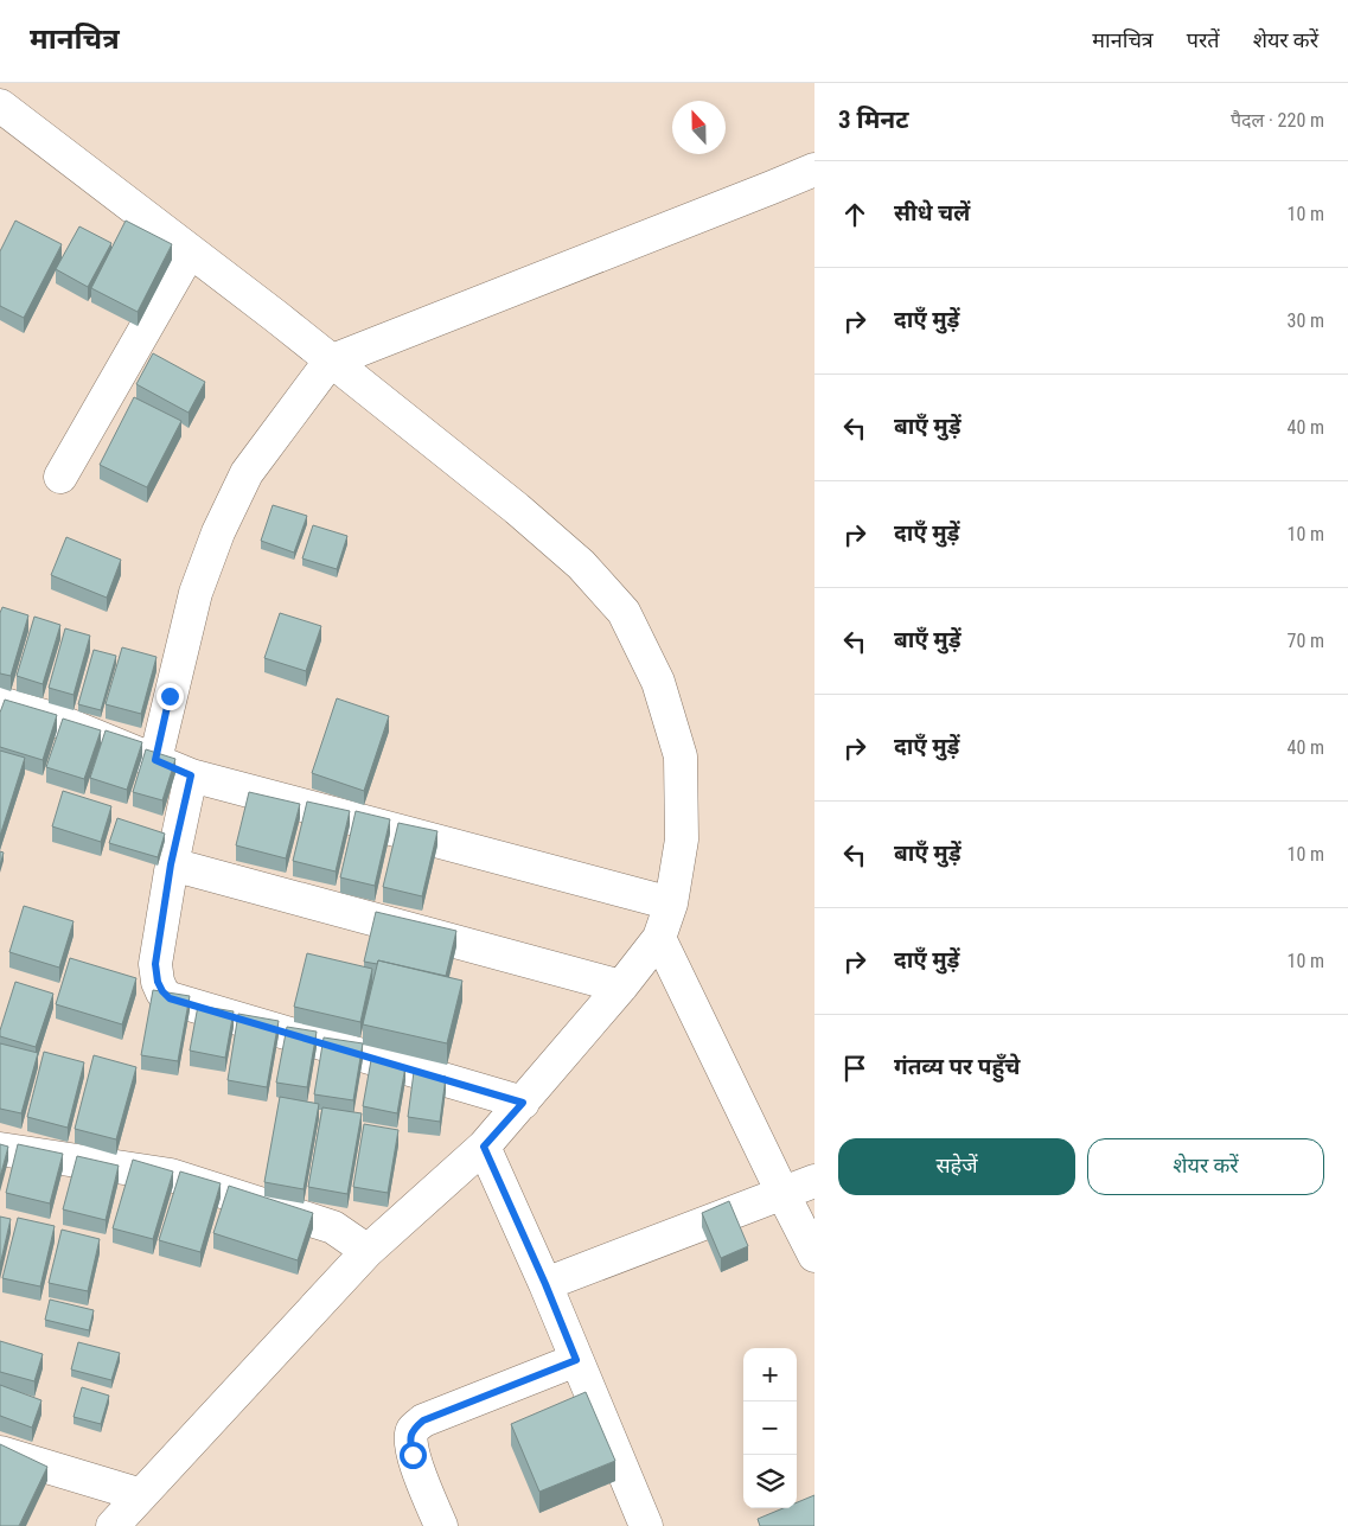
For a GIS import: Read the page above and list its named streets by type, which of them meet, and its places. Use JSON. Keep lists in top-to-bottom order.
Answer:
{
  "north": "top",
  "page": {
    "header": "मानचित्र",
    "nav": ["मानचित्र", "परतें", "शेयर करें"],
    "heading": ["3 मिनट", "पैदल · 220 m"],
    "list": [
      ["सीधे चलें", "10 m"],
      ["दाएँ मुड़ें", "30 m"],
      ["बाएँ मुड़ें", "40 m"],
      ["दाएँ मुड़ें", "10 m"],
      ["बाएँ मुड़ें", "70 m"],
      ["दाएँ मुड़ें", "40 m"],
      ["बाएँ मुड़ें", "10 m"],
      ["दाएँ मुड़ें", "10 m"],
      "गंतव्य पर पहुँचे"
    ],
    "buttons": ["सहेजें", "शेयर करें"],
    "map_buttons": ["+", "−"]
  }
}
